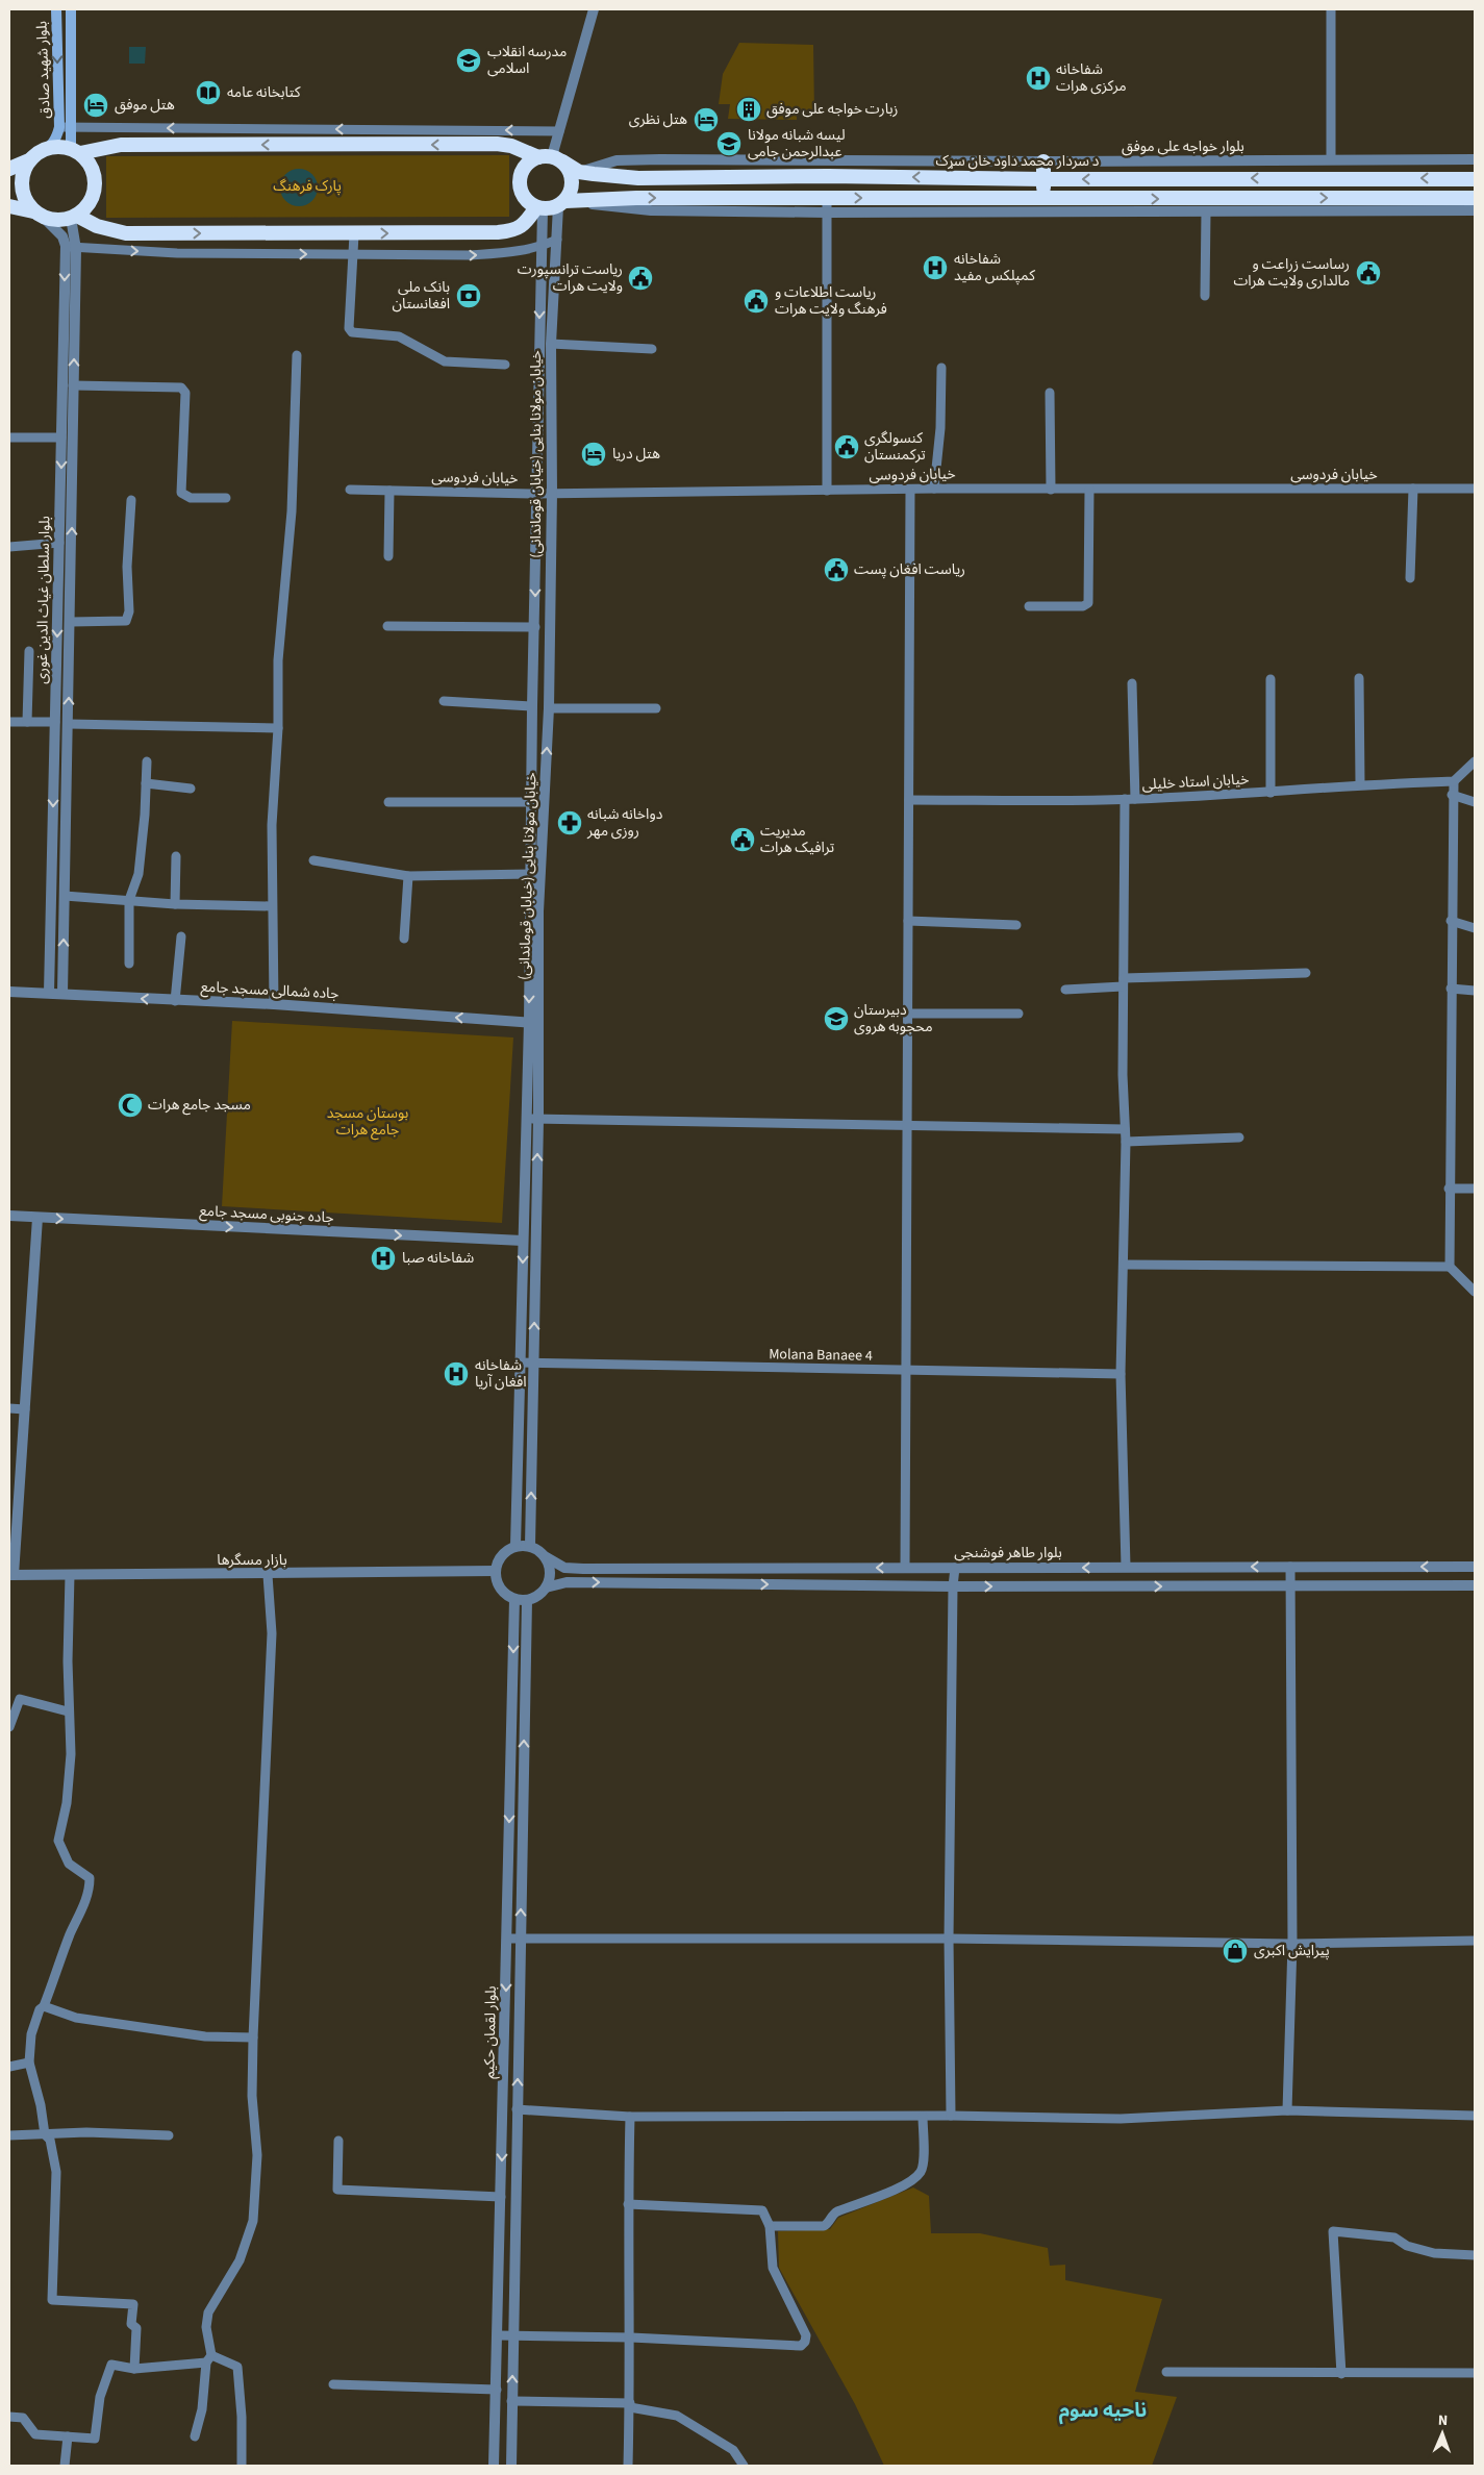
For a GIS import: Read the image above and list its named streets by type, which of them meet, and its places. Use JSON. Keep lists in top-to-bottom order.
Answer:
{
  "streets": {
    "highway": ["د سردار محمد داود خان سړک"],
    "main road": ["بلوار شهید صادق"],
    "street": [
      "بلوار خواجه علی موفق",
      "خیابان مولانا بنایی (خیابان قوماندانی)",
      "خیابان فردوسی",
      "بلوار سلطان غیاث الدین غوری",
      "خیابان استاد خلیلی",
      "جاده شمالی مسجد جامع",
      "جاده جنوبی مسجد جامع",
      "Molana Banaee 4",
      "بلوار طاهر فوشنجی",
      "بازار مسگرها",
      "بلوار لقمان حکیم"
    ]
  },
  "crossings": [
    ["بلوار شهید صادق", "د سردار محمد داود خان سړک"],
    ["بلوار خواجه علی موفق", "د سردار محمد داود خان سړک"],
    ["د سردار محمد داود خان سړک", "خیابان مولانا بنایی (خیابان قوماندانی)"],
    ["خیابان مولانا بنایی (خیابان قوماندانی)", "خیابان فردوسی"],
    ["خیابان مولانا بنایی (خیابان قوماندانی)", "جاده شمالی مسجد جامع"],
    ["خیابان مولانا بنایی (خیابان قوماندانی)", "جاده جنوبی مسجد جامع"],
    ["خیابان مولانا بنایی (خیابان قوماندانی)", "Molana Banaee 4"],
    ["خیابان مولانا بنایی (خیابان قوماندانی)", "بلوار طاهر فوشنجی"],
    ["خیابان مولانا بنایی (خیابان قوماندانی)", "بازار مسگرها"],
    ["خیابان مولانا بنایی (خیابان قوماندانی)", "بلوار لقمان حکیم"],
    ["بلوار سلطان غیاث الدین غوری", "جاده شمالی مسجد جامع"],
    ["بلوار طاهر فوشنجی", "بازار مسگرها"],
    ["بلوار طاهر فوشنجی", "بلوار لقمان حکیم"],
    ["بازار مسگرها", "بلوار لقمان حکیم"]
  ],
  "one_way": ["جاده شمالی مسجد جامع", "جاده جنوبی مسجد جامع"],
  "districts": ["ناحیه سوم"],
  "parks": ["پارک فرهنگ", "بوستان مسجد جامع هرات"],
  "places": {
    "school or university": ["مدرسه انقلاب اسلامی", "لیسه شبانه مولانا عبدالرحمن جامی", "دبیرستان محجوبه هروی"],
    "hospital": [
      "شفاخانه مرکزی هرات",
      "شفاخانه کمپلکس مفید",
      "شفاخانه صبا",
      "شفاخانه افغان آریا"
    ],
    "library": ["کتابخانه عامه"],
    "hotel": ["هتل موفق", "هتل نظری", "هتل دریا"],
    "building": ["زبارت خواجه علی موفق"],
    "public building": [
      "رساست زراعت و مالداری ولایت هرات",
      "ریاست ترانسپورت ولایت هرات",
      "ریاست اطلاعات و فرهنگ ولایت هرات",
      "کنسولگری ترکمنستان",
      "ریاست افغان پست",
      "مدیریت ترافیک هرات"
    ],
    "bank": ["بانک ملی افغانستان"],
    "pharmacy": ["دواخانه شبانه روزی مهر"],
    "mosque": ["مسجد جامع هرات"],
    "shop": ["پیرایش اکبری"]
  },
  "north": "top"
}
